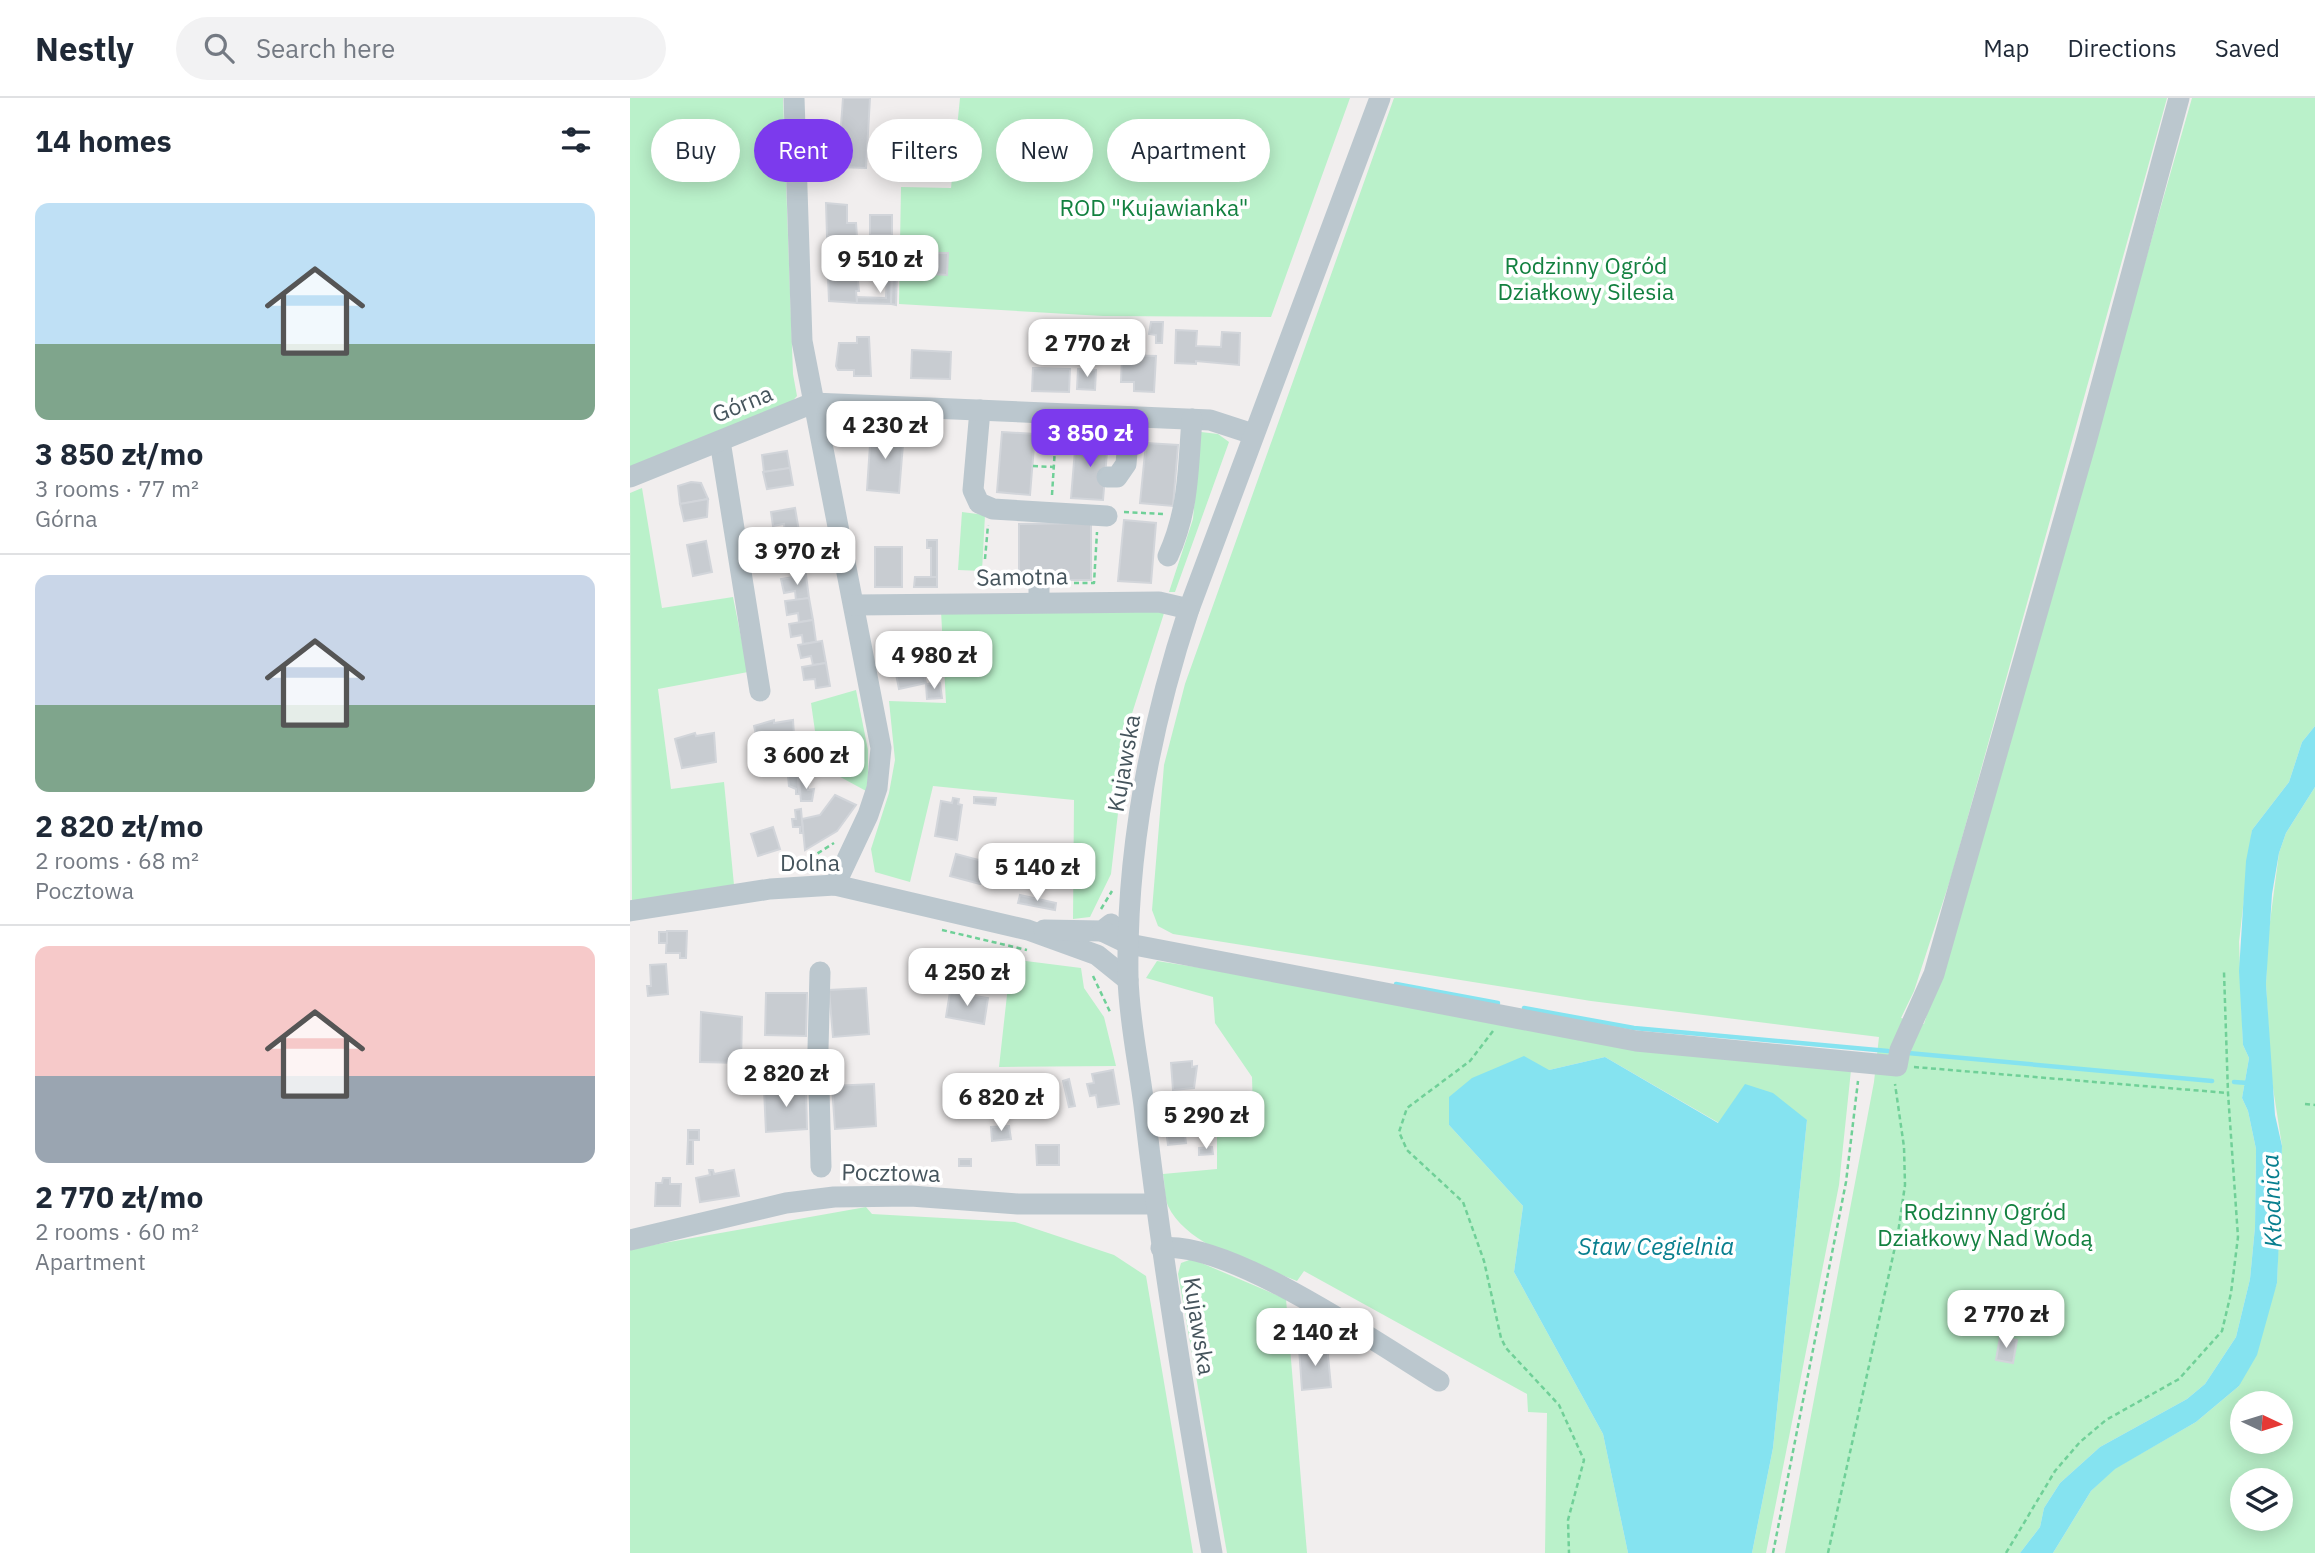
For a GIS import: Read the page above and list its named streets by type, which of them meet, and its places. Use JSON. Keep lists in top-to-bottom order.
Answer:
{
  "streets": {
    "street": [
      "Górna",
      "Samotna",
      "Kujawska",
      "Dolna",
      "Pocztowa"
    ]
  },
  "crossings": [
    ["Górna", "Kujawska"],
    ["Samotna", "Kujawska"],
    ["Kujawska", "Dolna"],
    ["Kujawska", "Pocztowa"]
  ],
  "water": ["Kłodnica", "Staw Cegielnia"],
  "parks": ["ROD \"Kujawianka\"", "Rodzinny Ogród Działkowy Silesia", "Rodzinny Ogród Działkowy Nad Wodą"],
  "north": "right",
  "page": {
    "header": "Nestly",
    "search": "Search here",
    "nav": ["Map", "Directions", "Saved"],
    "heading": "14 homes",
    "chip": [
      "Buy",
      "Rent",
      "Filters",
      "New",
      "Apartment"
    ],
    "list": [
      {
        "name": "3 850 zł/mo",
        "note": "3 rooms · 77 m² · Górna"
      },
      {
        "name": "2 820 zł/mo",
        "note": "2 rooms · 68 m² · Pocztowa"
      },
      {
        "name": "2 770 zł/mo",
        "note": "2 rooms · 60 m² · Apartment"
      }
    ],
    "price": [
      "9 510 zł",
      "2 770 zł",
      "4 230 zł",
      "3 850 zł",
      "3 970 zł",
      "4 980 zł",
      "3 600 zł",
      "5 140 zł",
      "4 250 zł",
      "2 820 zł",
      "6 820 zł",
      "5 290 zł",
      "2 770 zł",
      "2 140 zł"
    ]
  }
}
